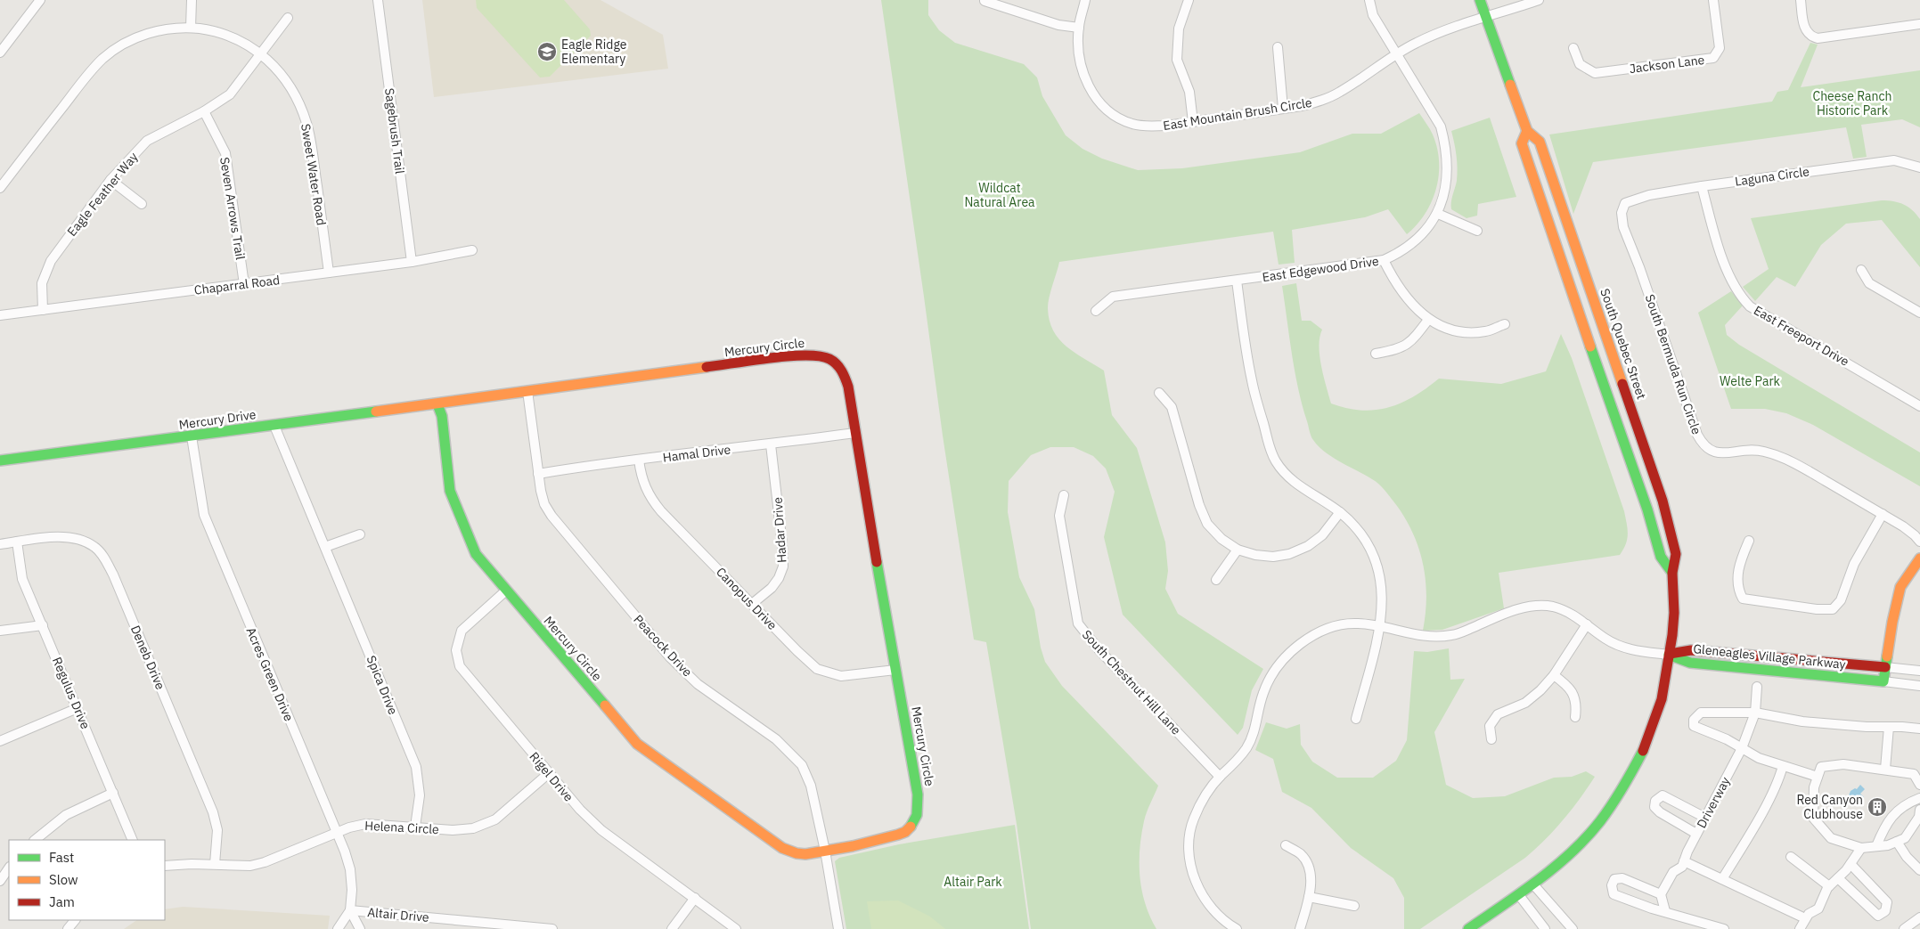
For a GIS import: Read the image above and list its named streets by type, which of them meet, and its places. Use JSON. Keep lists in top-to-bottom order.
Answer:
{
  "streets": {
    "street": [
      "Jackson Lane",
      "East Mountain Brush Circle",
      "Sagebrush Trail",
      "Sweet Water Road",
      "Laguna Circle",
      "Eagle Feather Way",
      "Seven Arrows Trail",
      "East Edgewood Drive",
      "Chaparral Road",
      "East Freeport Drive",
      "South Quebec Street",
      "Mercury Circle",
      "South Bermuda Run Circle",
      "Mercury Drive",
      "Hamal Drive",
      "Hadar Drive",
      "Canopus Drive",
      "Peacock Drive",
      "Gleneagles Village Parkway",
      "Deneb Drive",
      "Acres Green Drive",
      "South Chestnut Hill Lane",
      "Spica Drive",
      "Regulus Drive",
      "Rigel Drive",
      "Driverway",
      "Helena Circle",
      "Altair Drive"
    ]
  },
  "crossings": [
    ["East Mountain Brush Circle", "East Edgewood Drive"],
    ["East Mountain Brush Circle", "South Quebec Street"],
    ["Sagebrush Trail", "Chaparral Road"],
    ["Sweet Water Road", "Eagle Feather Way"],
    ["Sweet Water Road", "Chaparral Road"],
    ["Laguna Circle", "East Freeport Drive"],
    ["Laguna Circle", "South Bermuda Run Circle"],
    ["Eagle Feather Way", "Seven Arrows Trail"],
    ["Eagle Feather Way", "Chaparral Road"],
    ["Seven Arrows Trail", "Chaparral Road"],
    ["South Quebec Street", "Gleneagles Village Parkway"],
    ["Mercury Circle", "Mercury Drive"],
    ["Mercury Circle", "Hamal Drive"],
    ["Mercury Circle", "Canopus Drive"],
    ["Mercury Circle", "Peacock Drive"],
    ["Mercury Circle", "Rigel Drive"],
    ["Mercury Drive", "Acres Green Drive"],
    ["Mercury Drive", "Spica Drive"],
    ["Hamal Drive", "Hadar Drive"],
    ["Hamal Drive", "Canopus Drive"],
    ["Hamal Drive", "Peacock Drive"],
    ["Hadar Drive", "Canopus Drive"],
    ["Deneb Drive", "Regulus Drive"],
    ["Deneb Drive", "Helena Circle"],
    ["Acres Green Drive", "Helena Circle"],
    ["Acres Green Drive", "Altair Drive"],
    ["Spica Drive", "Helena Circle"],
    ["Rigel Drive", "Helena Circle"]
  ],
  "parks": [
    "Cheese Ranch Historic Park",
    "Wildcat Natural Area",
    "Welte Park",
    "Altair Park"
  ],
  "places": {
    "school or university": ["Eagle Ridge Elementary"],
    "building": ["Red Canyon Clubhouse"]
  },
  "legend": ["Fast", "Slow", "Jam"]
}
